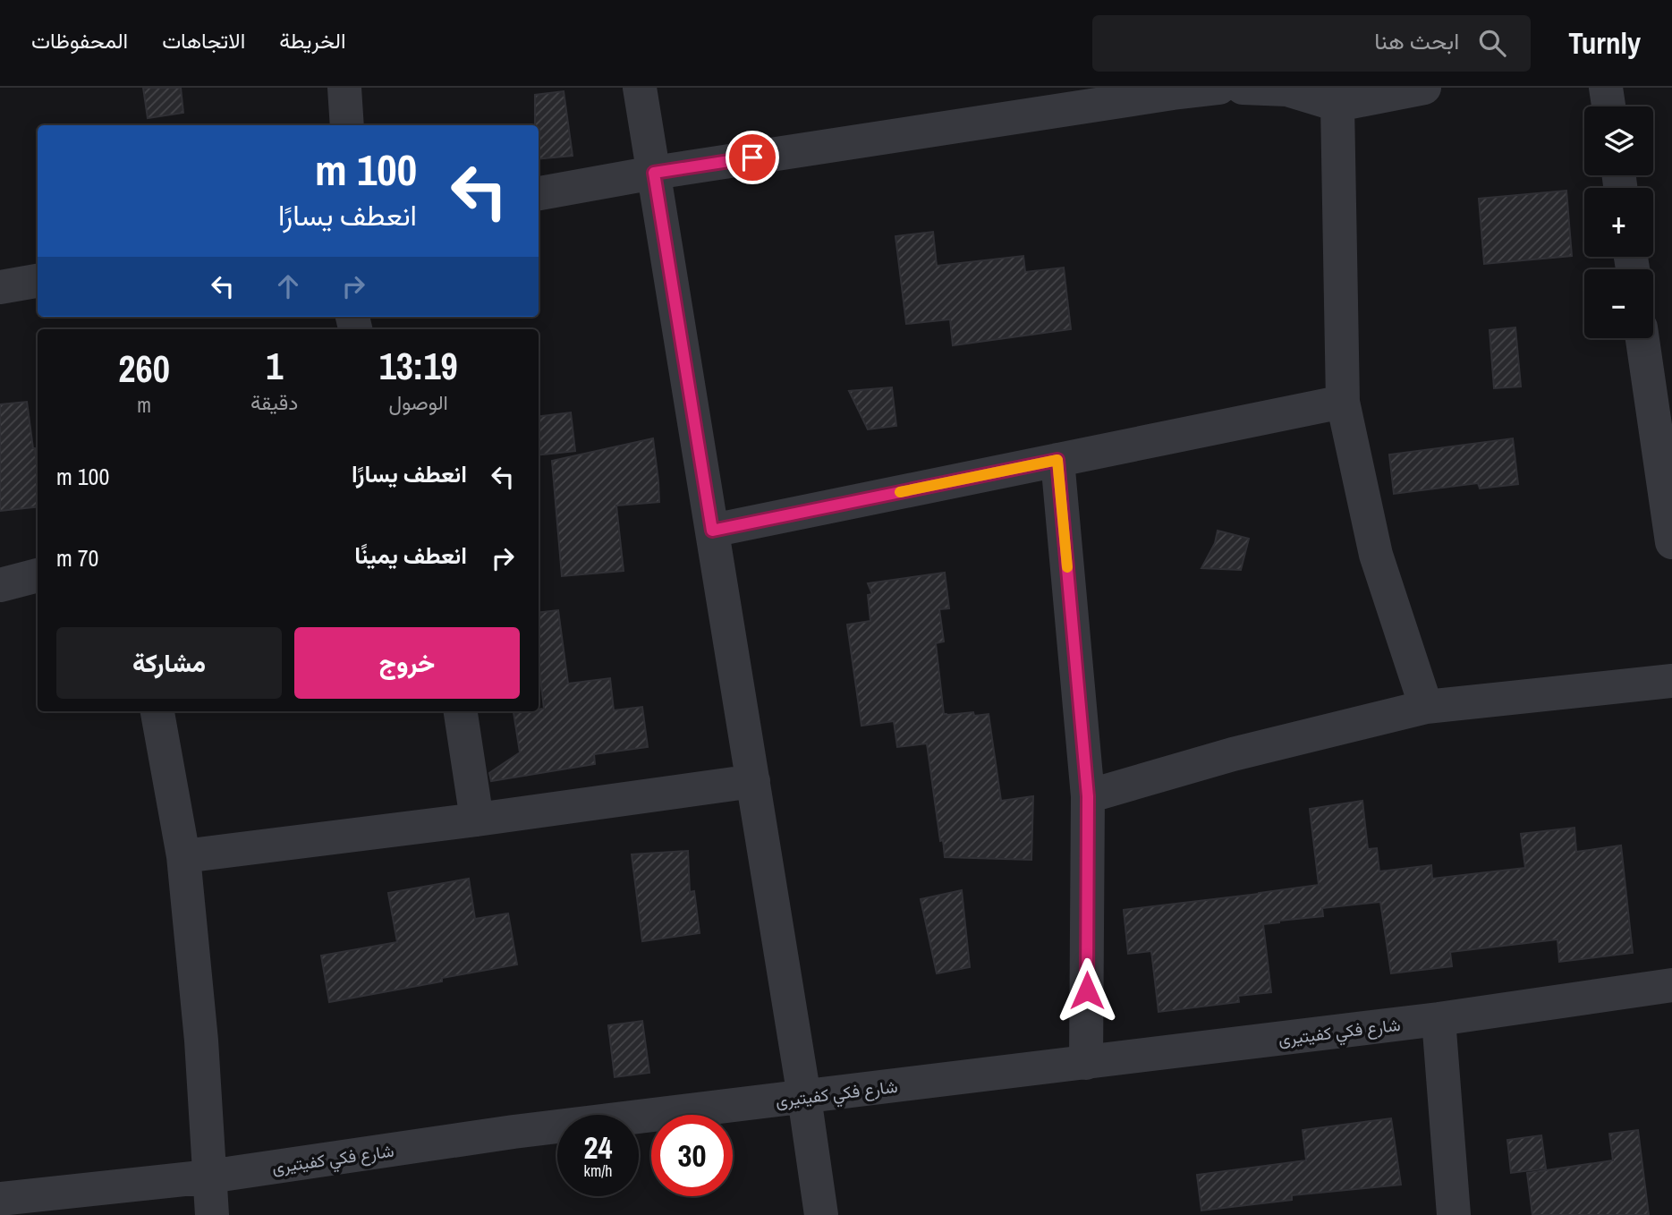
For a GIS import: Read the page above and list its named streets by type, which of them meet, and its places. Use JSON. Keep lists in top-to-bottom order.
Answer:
{
  "streets": {
    "street": ["شارع فكي كفيتيرى"]
  },
  "page": {
    "header": "Turnly",
    "search": "ابحث هنا",
    "nav": ["الخريطة", "الاتجاهات", "المحفوظات"],
    "map_buttons": ["+", "−"],
    "turn": ["100 m", "انعطف يسارًا"],
    "eta": [
      "13:19",
      "الوصول",
      "1",
      "دقيقة",
      "260",
      "m"
    ],
    "list": [
      {
        "name": "انعطف يسارًا",
        "value": "100 m"
      },
      {
        "name": "انعطف يمينًا",
        "value": "70 m"
      }
    ],
    "buttons": ["خروج", "مشاركة"],
    "speed": "24 km/h",
    "limit": "30"
  }
}
